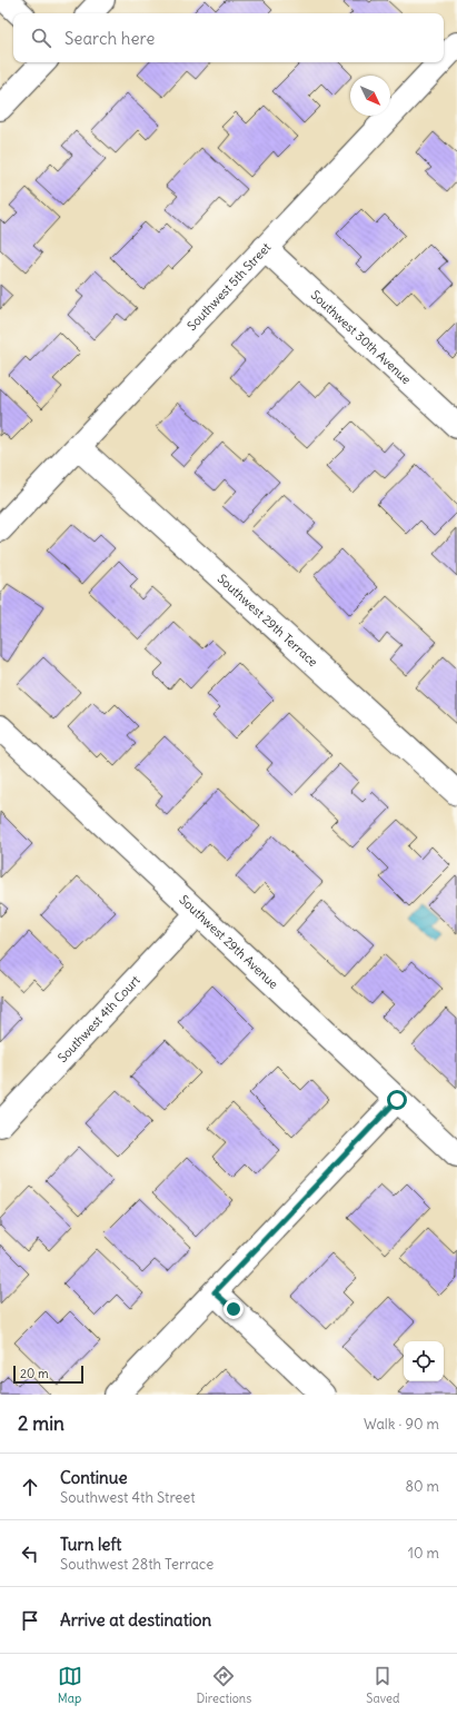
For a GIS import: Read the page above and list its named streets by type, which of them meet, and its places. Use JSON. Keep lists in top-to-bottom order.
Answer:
{
  "streets": {
    "street": [
      "Southwest 5th Street",
      "Southwest 30th Avenue",
      "Southwest 29th Terrace",
      "Southwest 29th Avenue",
      "Southwest 4th Court"
    ]
  },
  "crossings": [
    ["Southwest 5th Street", "Southwest 30th Avenue"],
    ["Southwest 5th Street", "Southwest 29th Terrace"],
    ["Southwest 29th Avenue", "Southwest 4th Court"]
  ],
  "scale_bar": "20 m",
  "north": "bottom right",
  "page": {
    "search": "Search here",
    "scale": "20 m",
    "heading": ["2 min", "Walk · 90 m"],
    "list": [
      ["Continue", "Southwest 4th Street", "80 m"],
      ["Turn left", "Southwest 28th Terrace", "10 m"],
      "Arrive at destination"
    ],
    "nav": ["Map", "Directions", "Saved"]
  }
}
